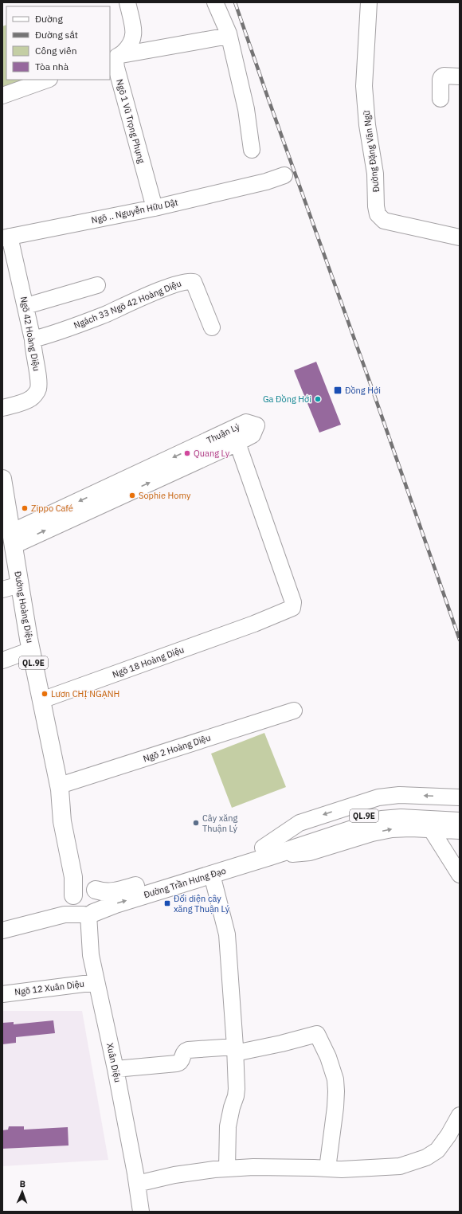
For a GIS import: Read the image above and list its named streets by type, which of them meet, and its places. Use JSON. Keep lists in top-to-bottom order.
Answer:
{
  "streets": {
    "main road": ["Đường Hoàng Diệu", "QL.9E", "Đường Trần Hưng Đạo"],
    "street": [
      "Ngõ 1 Vũ Trọng Phụng",
      "Đường Đặng Văn Ngữ",
      "Ngõ .. Nguyễn Hữu Dật",
      "Ngách 33 Ngõ 42 Hoàng Diệu",
      "Ngõ 42 Hoàng Diệu",
      "Thuận Lý",
      "Ngõ 18 Hoàng Diệu",
      "Ngõ 2 Hoàng Diệu",
      "Ngõ 12 Xuân Diệu",
      "Xuân Diệu"
    ]
  },
  "crossings": [
    ["Ngõ 1 Vũ Trọng Phụng", "Ngõ .. Nguyễn Hữu Dật"],
    ["Ngõ .. Nguyễn Hữu Dật", "Ngõ 42 Hoàng Diệu"],
    ["Ngách 33 Ngõ 42 Hoàng Diệu", "Ngõ 42 Hoàng Diệu"],
    ["Thuận Lý", "Đường Hoàng Diệu"],
    ["Thuận Lý", "Ngõ 18 Hoàng Diệu"],
    ["Đường Hoàng Diệu", "Ngõ 18 Hoàng Diệu"],
    ["Đường Hoàng Diệu", "QL.9E"],
    ["Đường Hoàng Diệu", "Ngõ 2 Hoàng Diệu"],
    ["Đường Hoàng Diệu", "Đường Trần Hưng Đạo"],
    ["Đường Hoàng Diệu", "Xuân Diệu"],
    ["QL.9E", "Đường Trần Hưng Đạo"],
    ["QL.9E", "Xuân Diệu"],
    ["Đường Trần Hưng Đạo", "Xuân Diệu"],
    ["Ngõ 12 Xuân Diệu", "Xuân Diệu"]
  ],
  "places": {
    "transit": ["Đồng Hới", "Đối diện cây xăng Thuận Lý"],
    "other": [
      "Ga Đồng Hới",
      "Quang Ly",
      "Sophie Homy",
      "Zippo Café",
      "Lươn CHỊ NGẠNH",
      "Cây xăng Thuận Lý"
    ]
  },
  "legend": [
    "Đường",
    "Đường sắt",
    "Công viên",
    "Tòa nhà"
  ],
  "north": "top"
}
